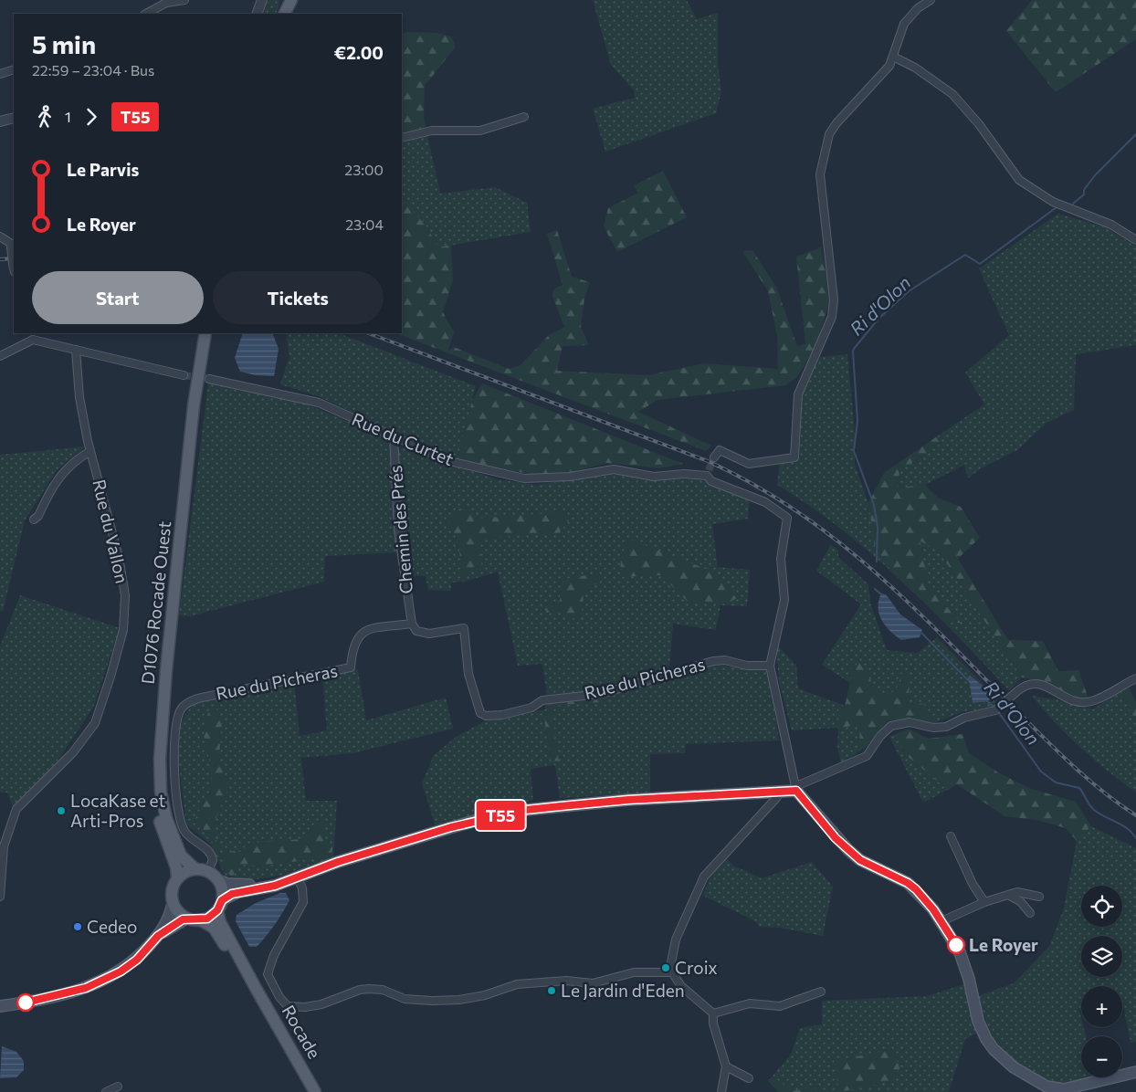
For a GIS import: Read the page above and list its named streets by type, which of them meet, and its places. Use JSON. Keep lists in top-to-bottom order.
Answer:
{
  "streets": {
    "main road": ["D1076 Rocade Ouest", "Rocade"],
    "street": [
      "Rue du Curtet",
      "Chemin des Prés",
      "Rue du Vallon",
      "Rue du Picheras"
    ]
  },
  "crossings": [
    ["Rue du Curtet", "Chemin des Prés"],
    ["Rue du Curtet", "Rue du Picheras"],
    ["Chemin des Prés", "Rue du Picheras"],
    ["D1076 Rocade Ouest", "Rue du Picheras"],
    ["D1076 Rocade Ouest", "Rocade"],
    ["Rue du Picheras", "Rocade"]
  ],
  "water": ["Ri d'Olon"],
  "places": [
    "LocaKase et Arti-Pros",
    "Cedeo",
    "Le Royer",
    "Croix",
    "Le Jardin d'Eden"
  ],
  "lines": ["bus line T55"],
  "page": {
    "on_map": "T55",
    "heading": ["5 min", "22:59 – 23:04 · Bus", "€2.00"],
    "legs": ["1", "T55"],
    "list": [
      {
        "name": "Le Parvis",
        "value": "23:00"
      },
      {
        "name": "Le Royer",
        "value": "23:04"
      }
    ],
    "buttons": ["Start", "Tickets"],
    "map_buttons": ["+", "−"]
  }
}
